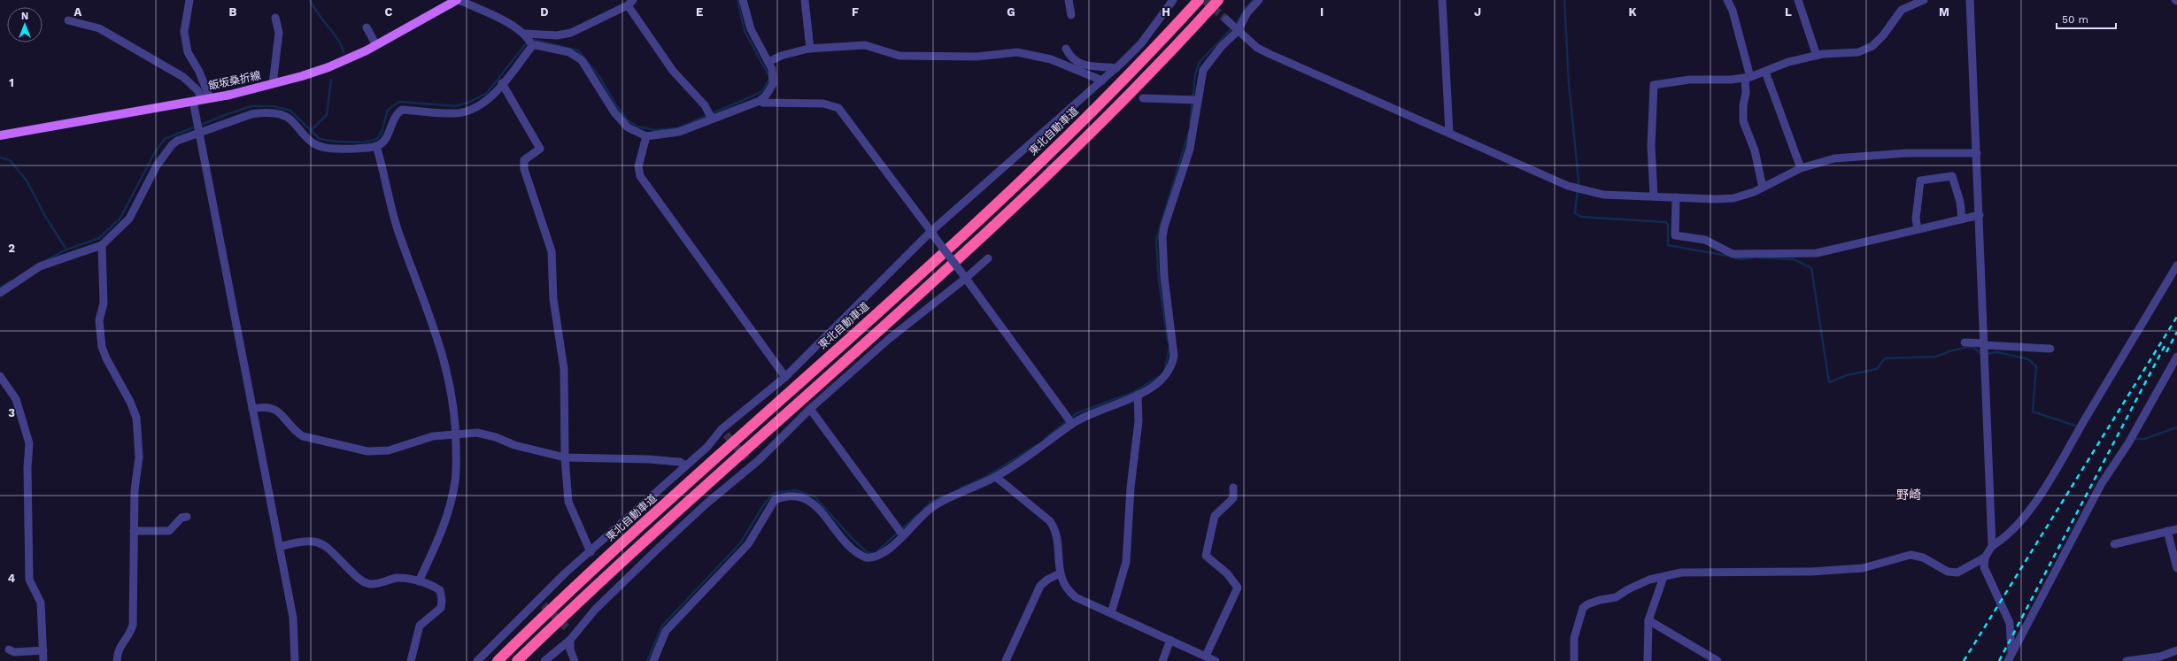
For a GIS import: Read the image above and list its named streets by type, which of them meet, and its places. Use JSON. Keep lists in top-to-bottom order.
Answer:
{
  "streets": {
    "highway": ["東北自動車道"],
    "main road": ["飯坂桑折線"]
  },
  "districts": ["野崎"],
  "scale_bar": "50 m",
  "north": "top",
  "grid": {
    "columns": [
      "A",
      "B",
      "C",
      "D",
      "E",
      "F",
      "G",
      "H",
      "I",
      "J",
      "K",
      "L",
      "M"
    ],
    "rows": [
      "1",
      "2",
      "3",
      "4"
    ]
  }
}
